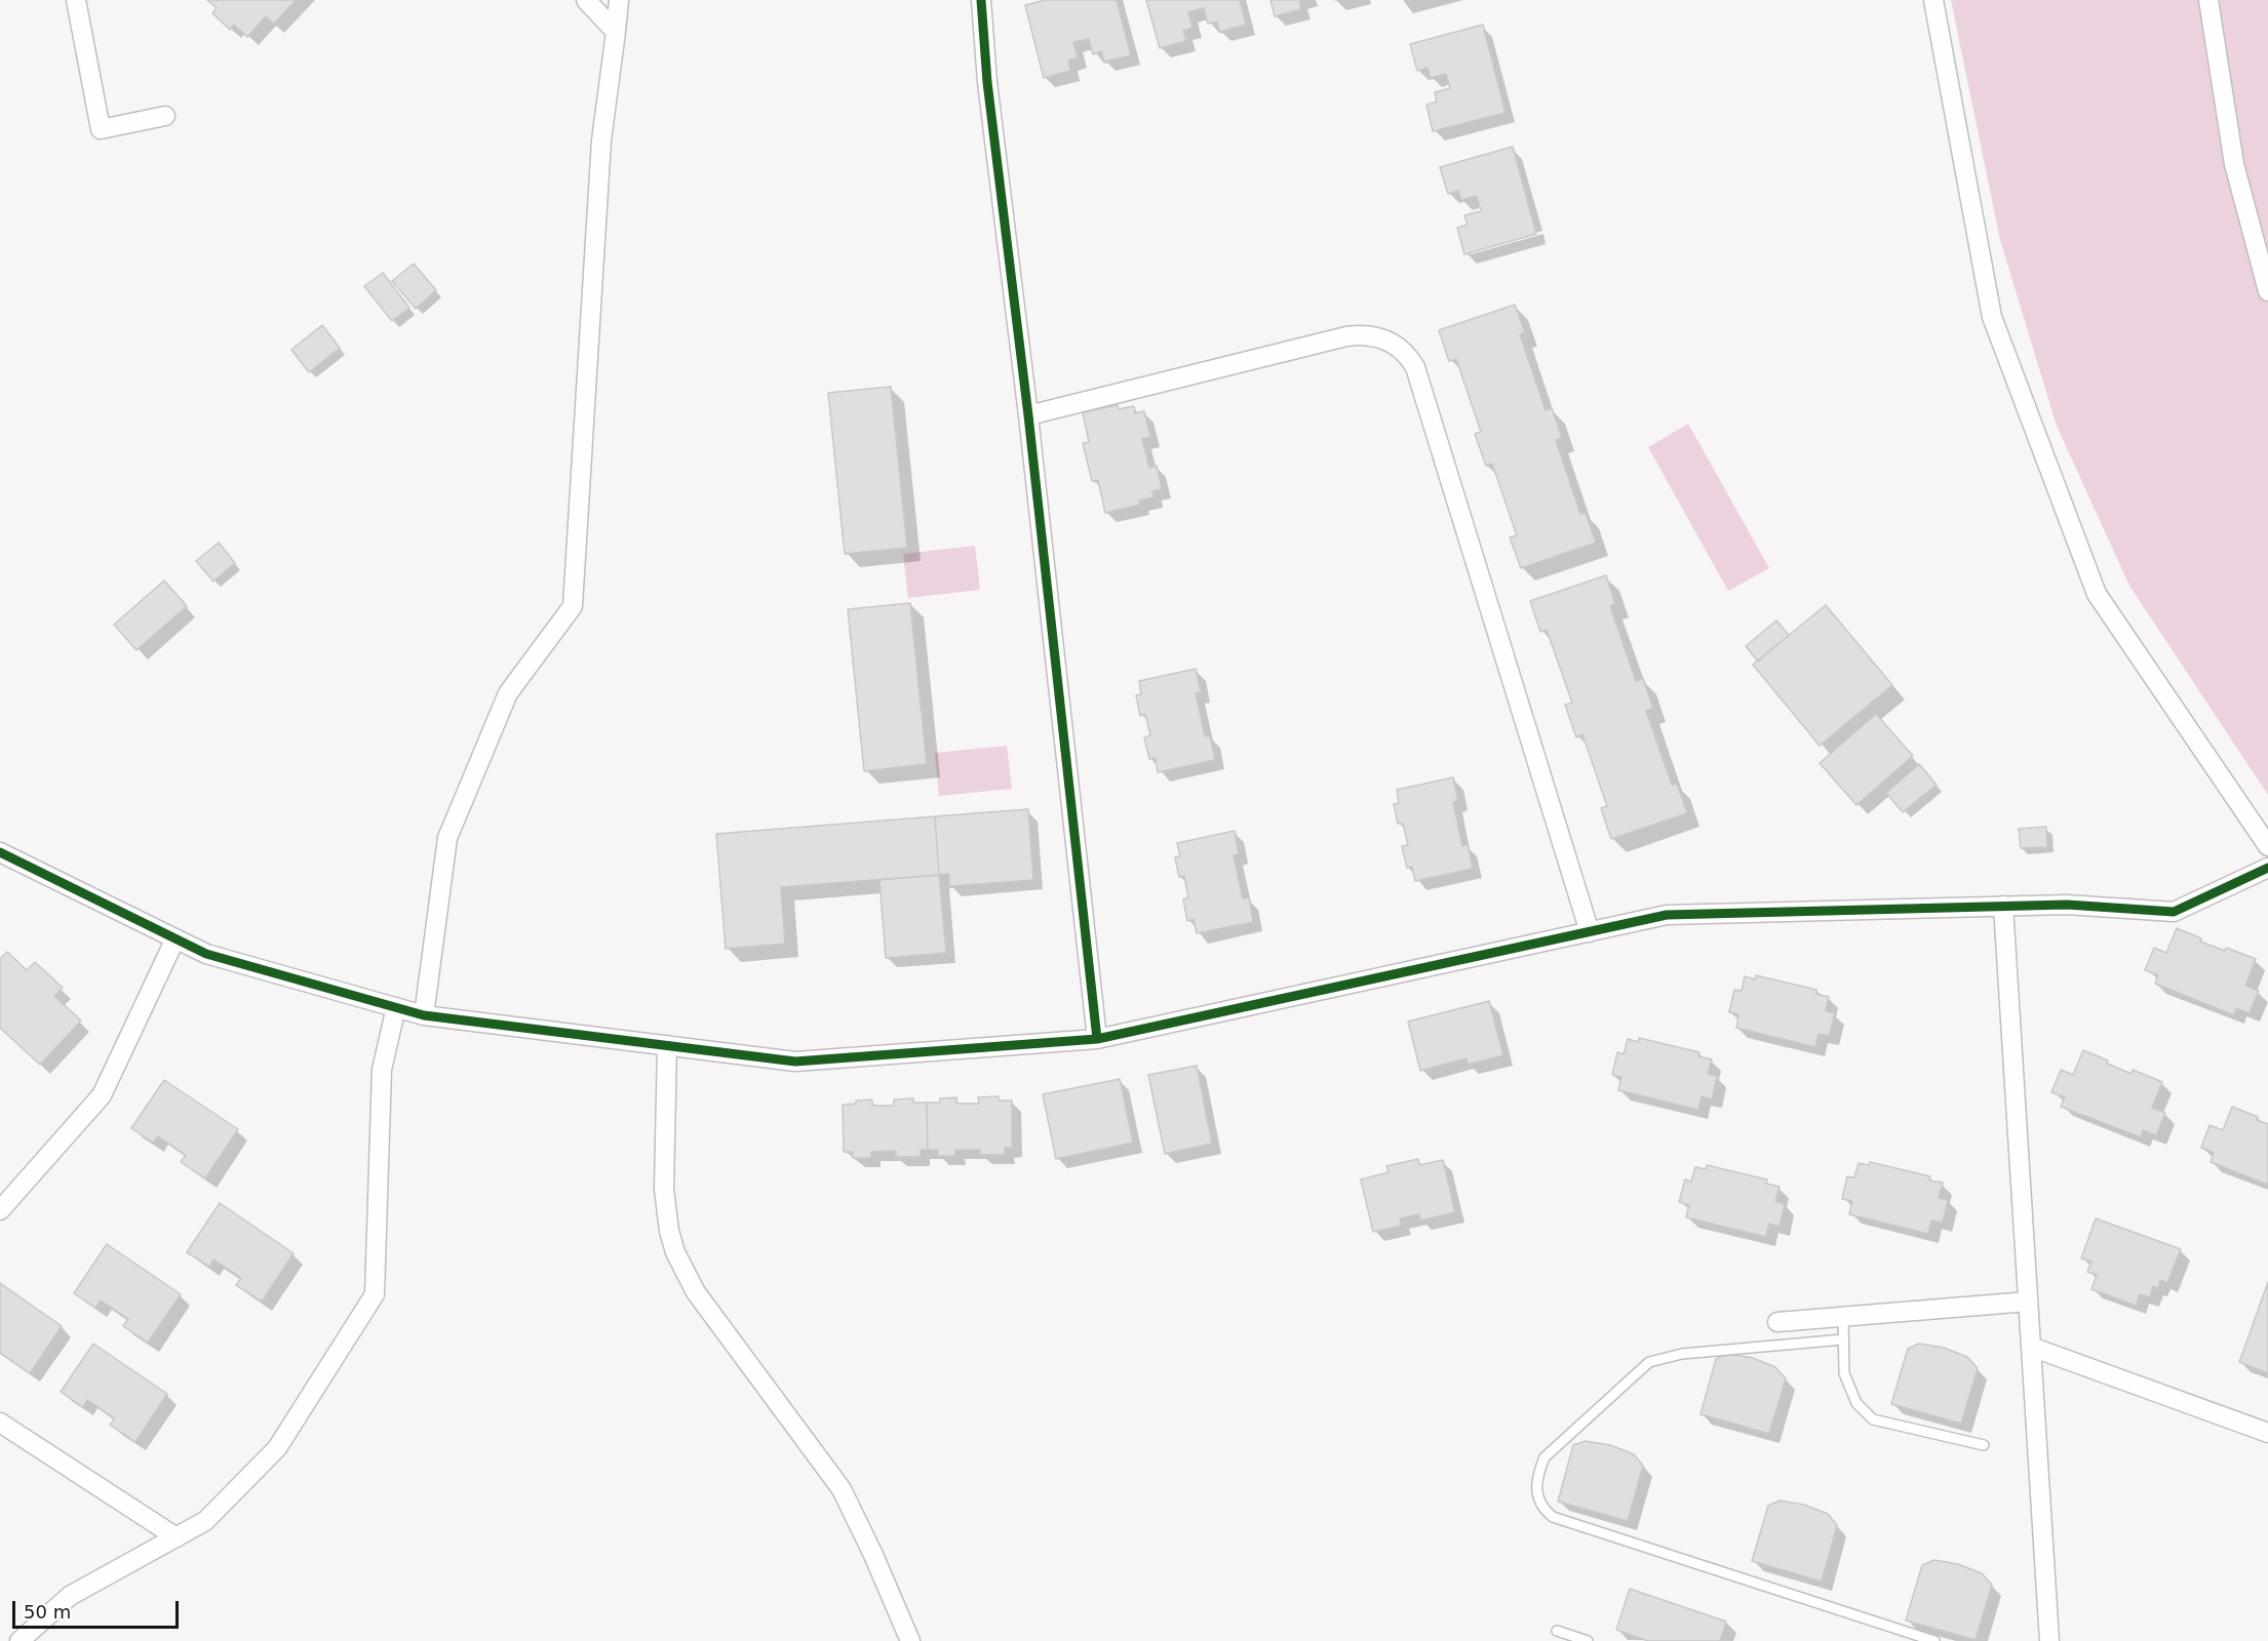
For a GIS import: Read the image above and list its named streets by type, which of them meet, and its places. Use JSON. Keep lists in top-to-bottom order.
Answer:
{
  "scale_bar": "50 m"
}
